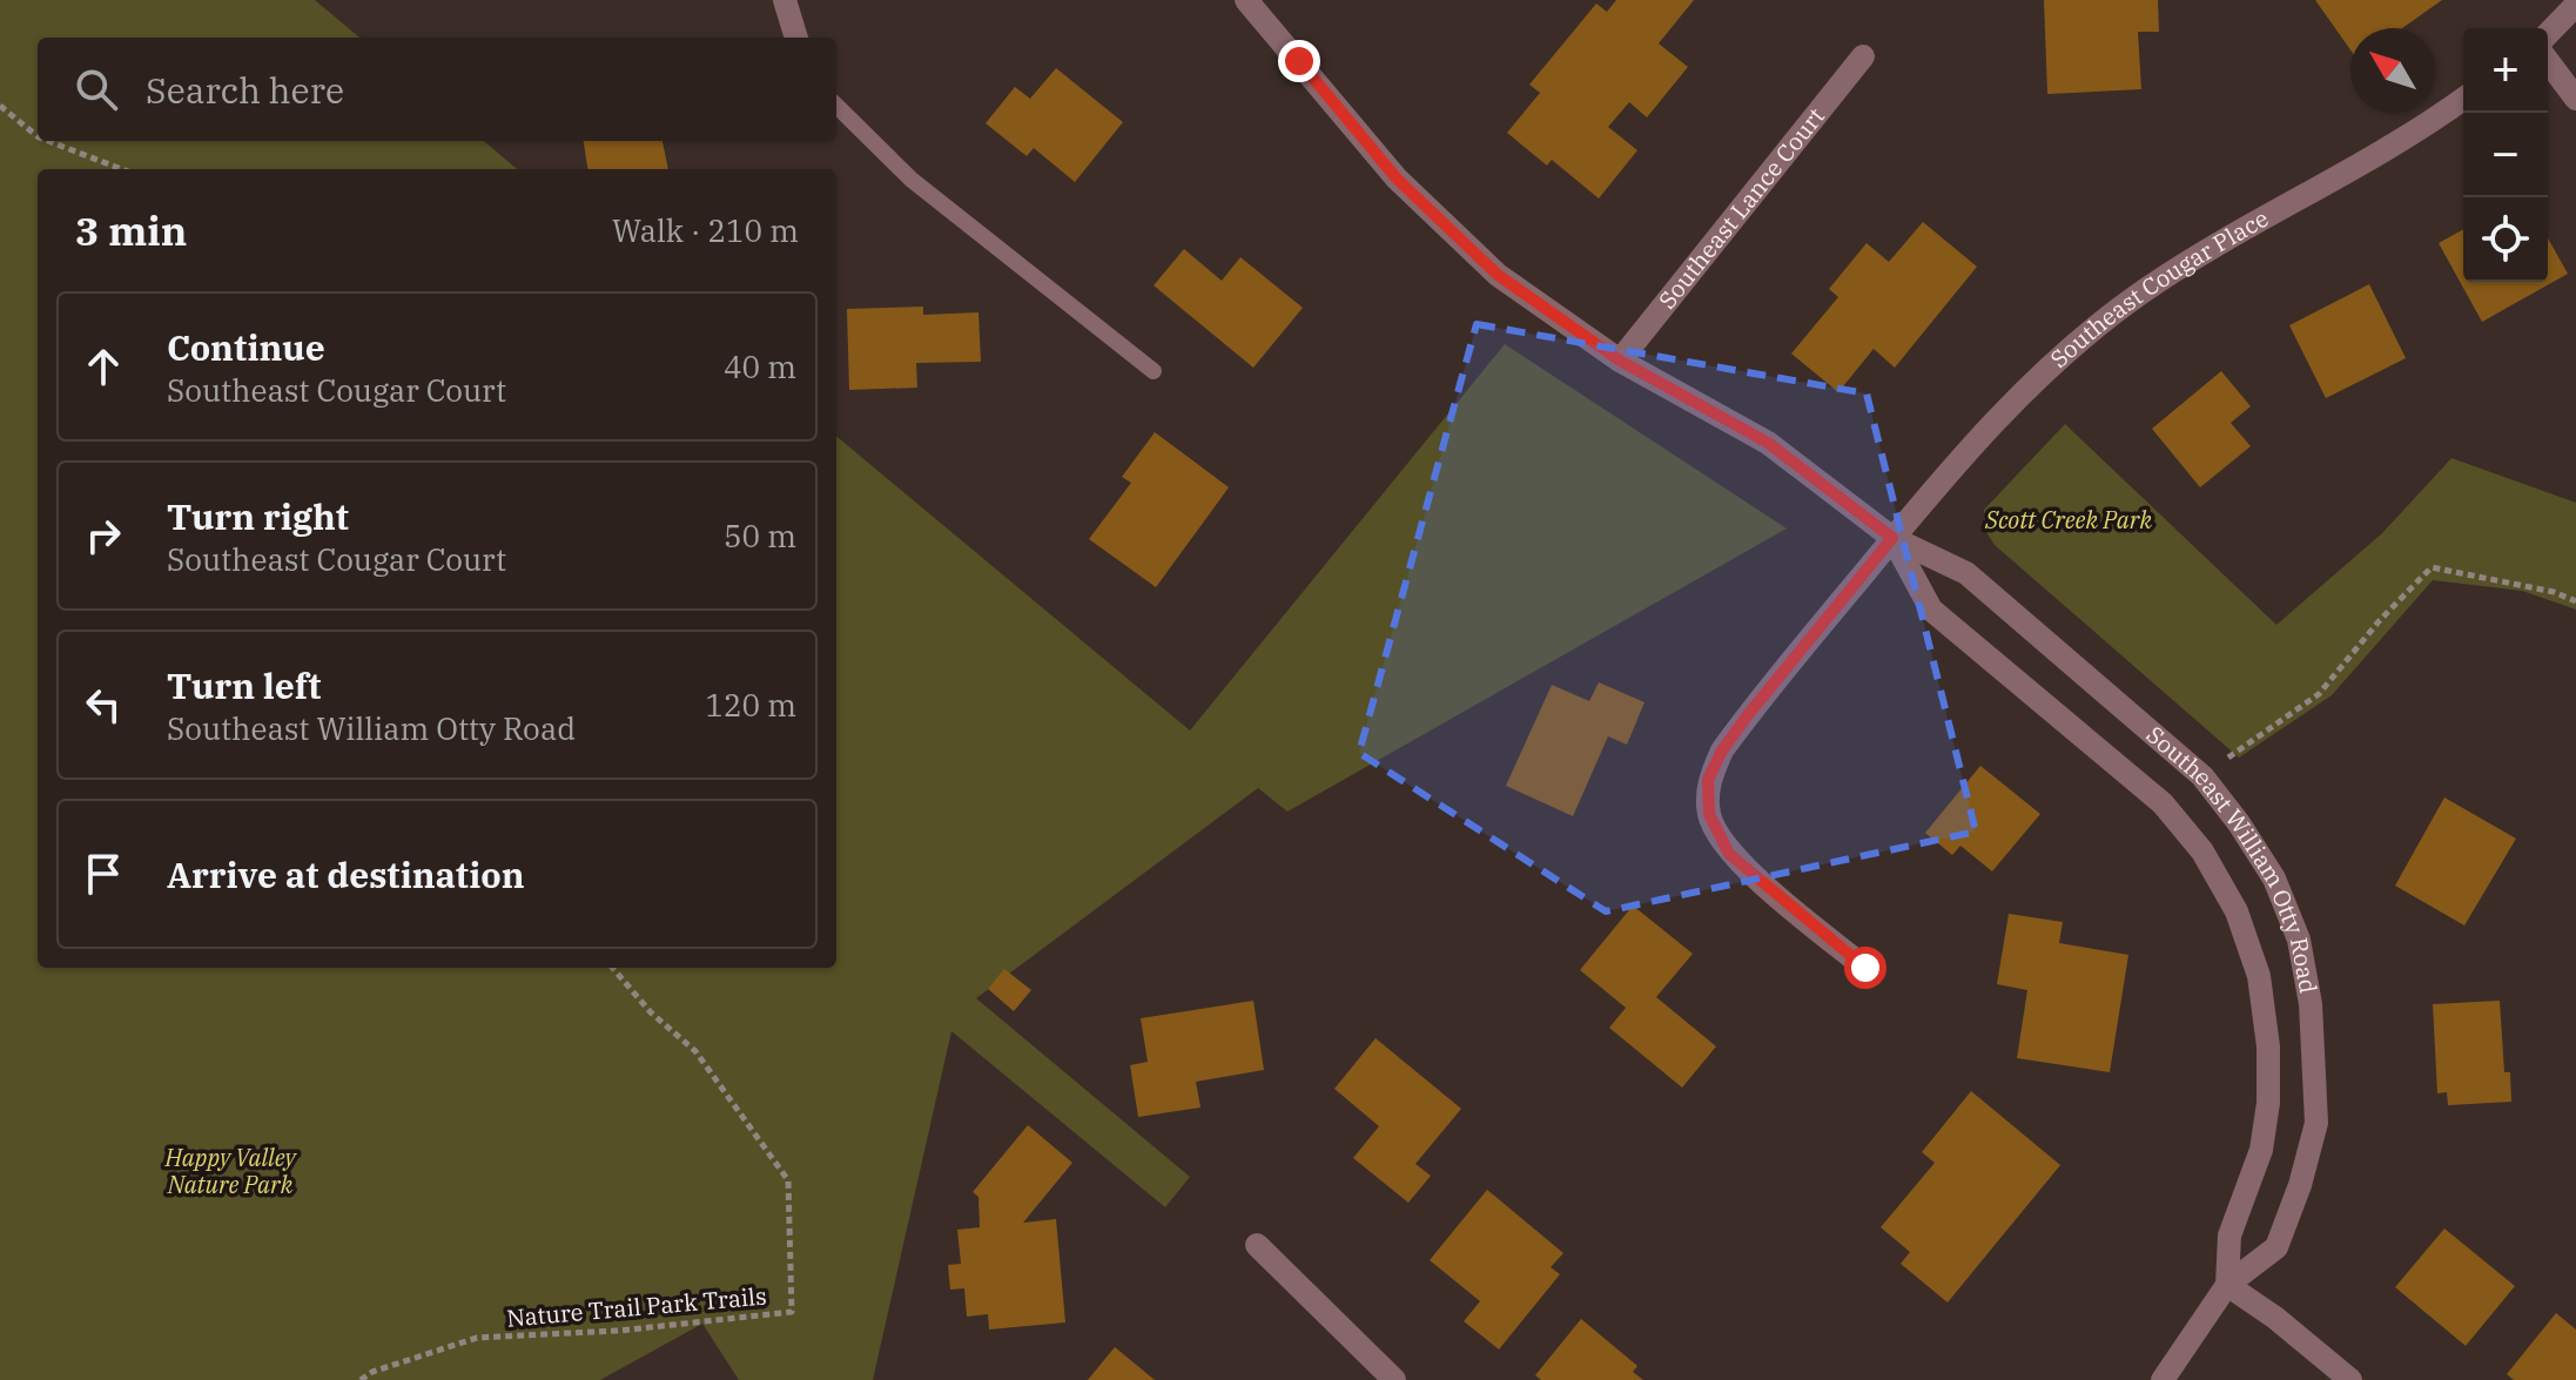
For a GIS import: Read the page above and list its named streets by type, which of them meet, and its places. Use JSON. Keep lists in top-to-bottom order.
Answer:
{
  "streets": {
    "street": ["Southeast Lance Court", "Southeast Cougar Place", "Southeast William Otty Road"],
    "path": ["Nature Trail Park Trails"]
  },
  "crossings": [
    ["Southeast Lance Court", "Southeast William Otty Road"],
    ["Southeast Cougar Place", "Southeast William Otty Road"]
  ],
  "parks": ["Scott Creek Park", "Happy Valley Nature Park"],
  "north": "top left",
  "page": {
    "map_buttons": ["+", "−"],
    "search": "Search here",
    "heading": ["3 min", "Walk · 210 m"],
    "list": [
      ["Continue", "Southeast Cougar Court", "40 m"],
      ["Turn right", "Southeast Cougar Court", "50 m"],
      ["Turn left", "Southeast William Otty Road", "120 m"],
      "Arrive at destination"
    ]
  }
}
